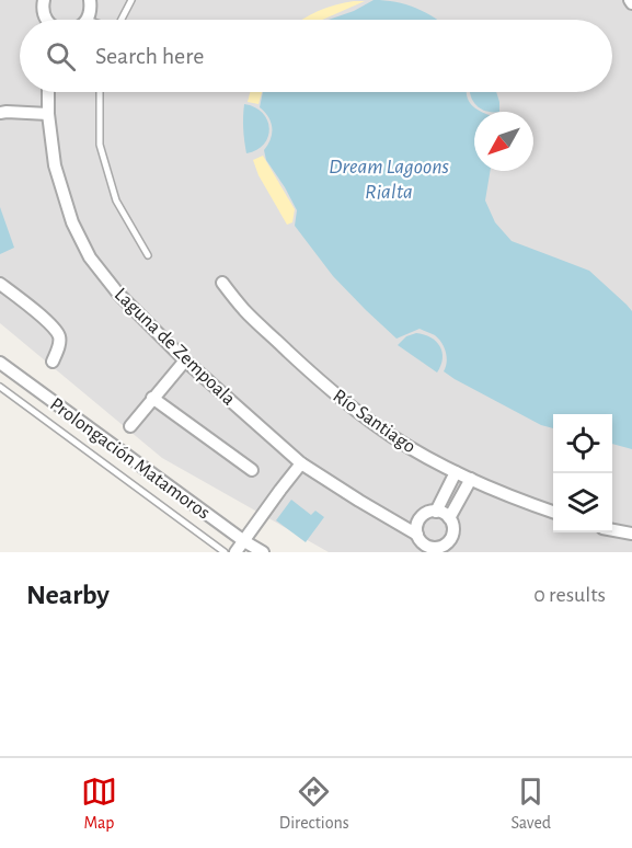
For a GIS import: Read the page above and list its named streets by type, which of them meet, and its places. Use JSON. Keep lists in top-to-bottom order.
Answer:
{
  "streets": {
    "street": ["Laguna de Zempoala", "Río Santiago", "Prolongación Matamoros"]
  },
  "water": ["Dream Lagoons Rialta"],
  "north": "bottom left",
  "page": {
    "search": "Search here",
    "heading": ["Nearby", "0 results"],
    "nav": ["Map", "Directions", "Saved"]
  }
}
